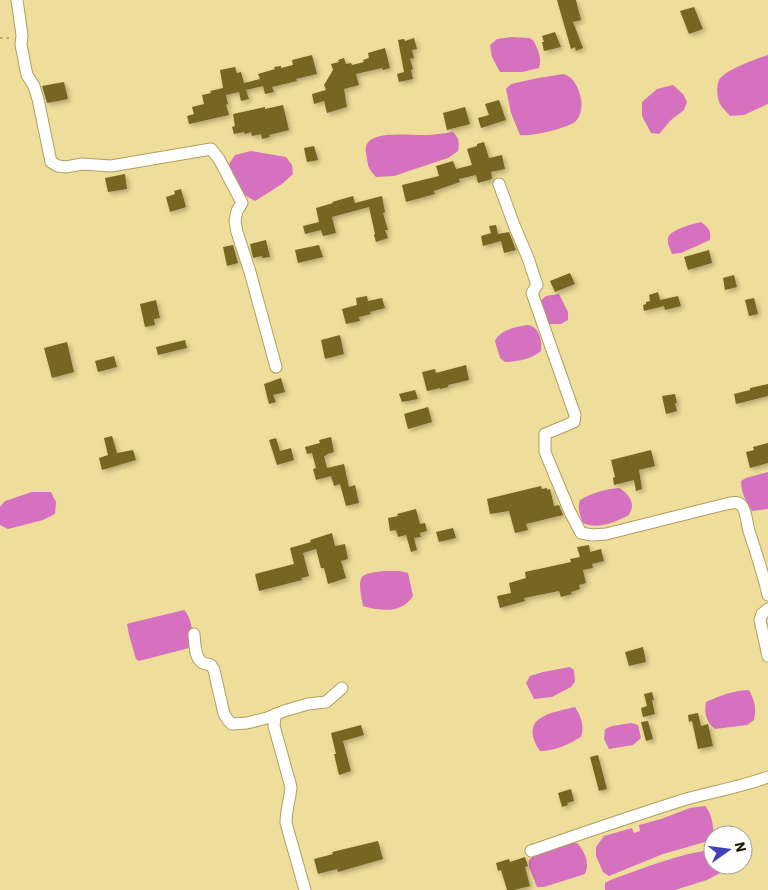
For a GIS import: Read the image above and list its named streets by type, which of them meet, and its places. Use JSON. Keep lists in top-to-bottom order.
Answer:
{
  "north": "right"
}
